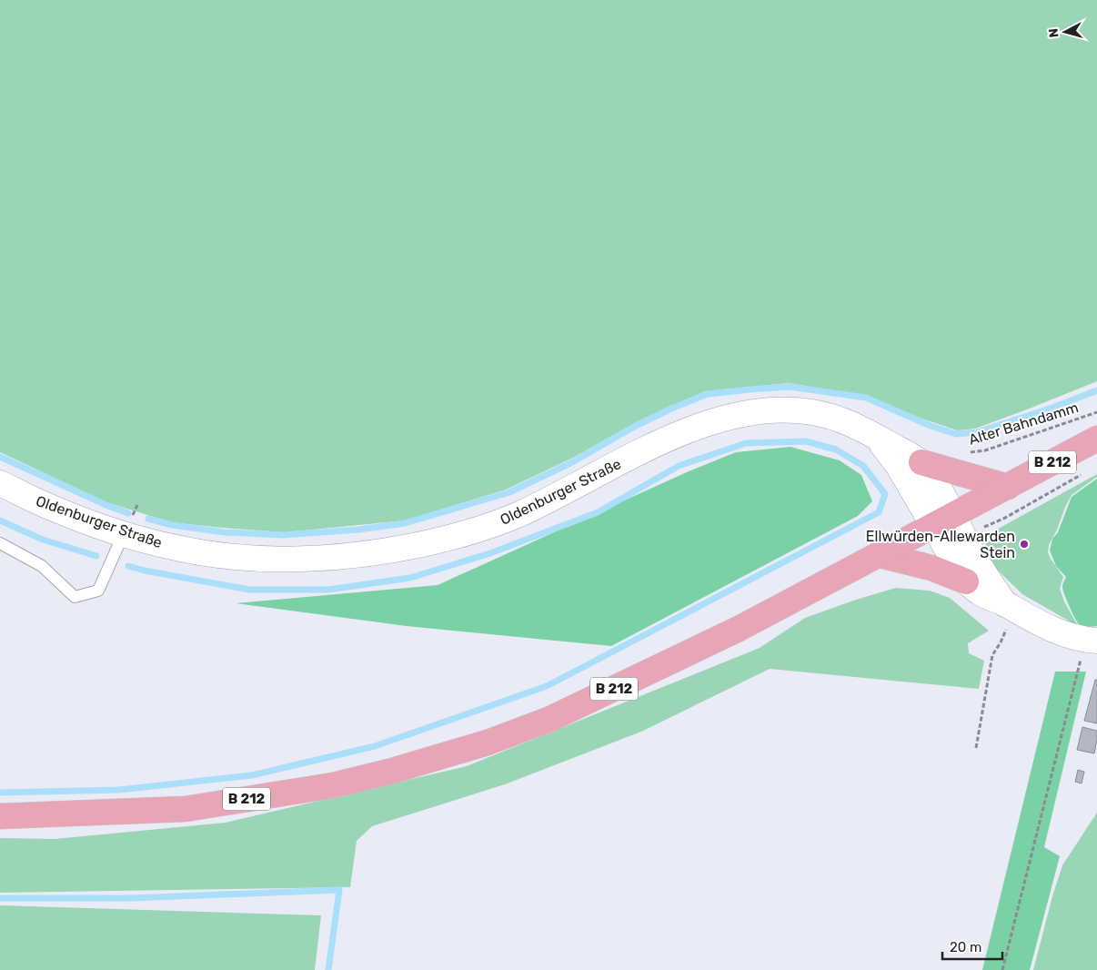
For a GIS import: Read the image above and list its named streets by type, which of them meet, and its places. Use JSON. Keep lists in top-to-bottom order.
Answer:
{
  "streets": {
    "main road": ["B 212"],
    "street": ["Oldenburger Straße"],
    "path": ["Alter Bahndamm"]
  },
  "crossings": [
    ["B 212", "Oldenburger Straße"]
  ],
  "places": ["Ellwürden-Allewarden Stein"],
  "scale_bar": "20 m",
  "north": "left"
}
